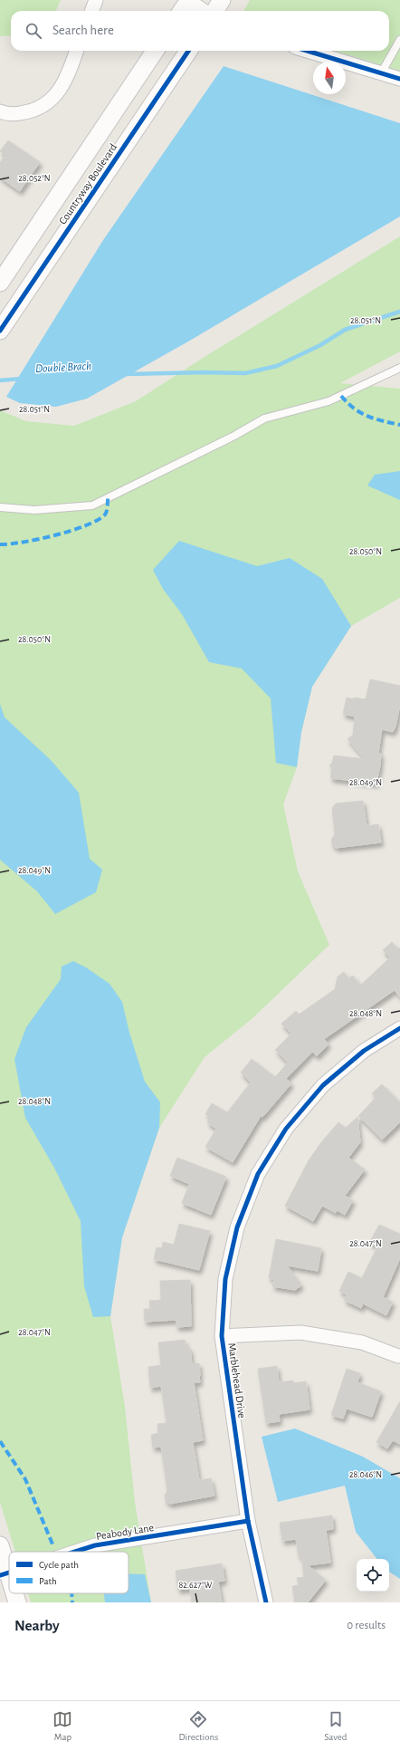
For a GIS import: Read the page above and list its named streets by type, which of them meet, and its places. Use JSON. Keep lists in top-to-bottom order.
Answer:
{
  "streets": {
    "street": ["Countryway Boulevard", "Marblehead Drive", "Peabody Lane"]
  },
  "crossings": [
    ["Marblehead Drive", "Peabody Lane"]
  ],
  "water": ["Double Brach"],
  "legend": ["Cycle path", "Path"],
  "north": "top",
  "page": {
    "search": "Search here",
    "heading": ["Nearby", "0 results"],
    "nav": ["Map", "Directions", "Saved"]
  },
  "coordinates": [
    "28.052°N",
    "28.051°N",
    "28.050°N",
    "28.049°N",
    "28.048°N",
    "28.047°N",
    "28.046°N",
    "82.627°W"
  ]
}
